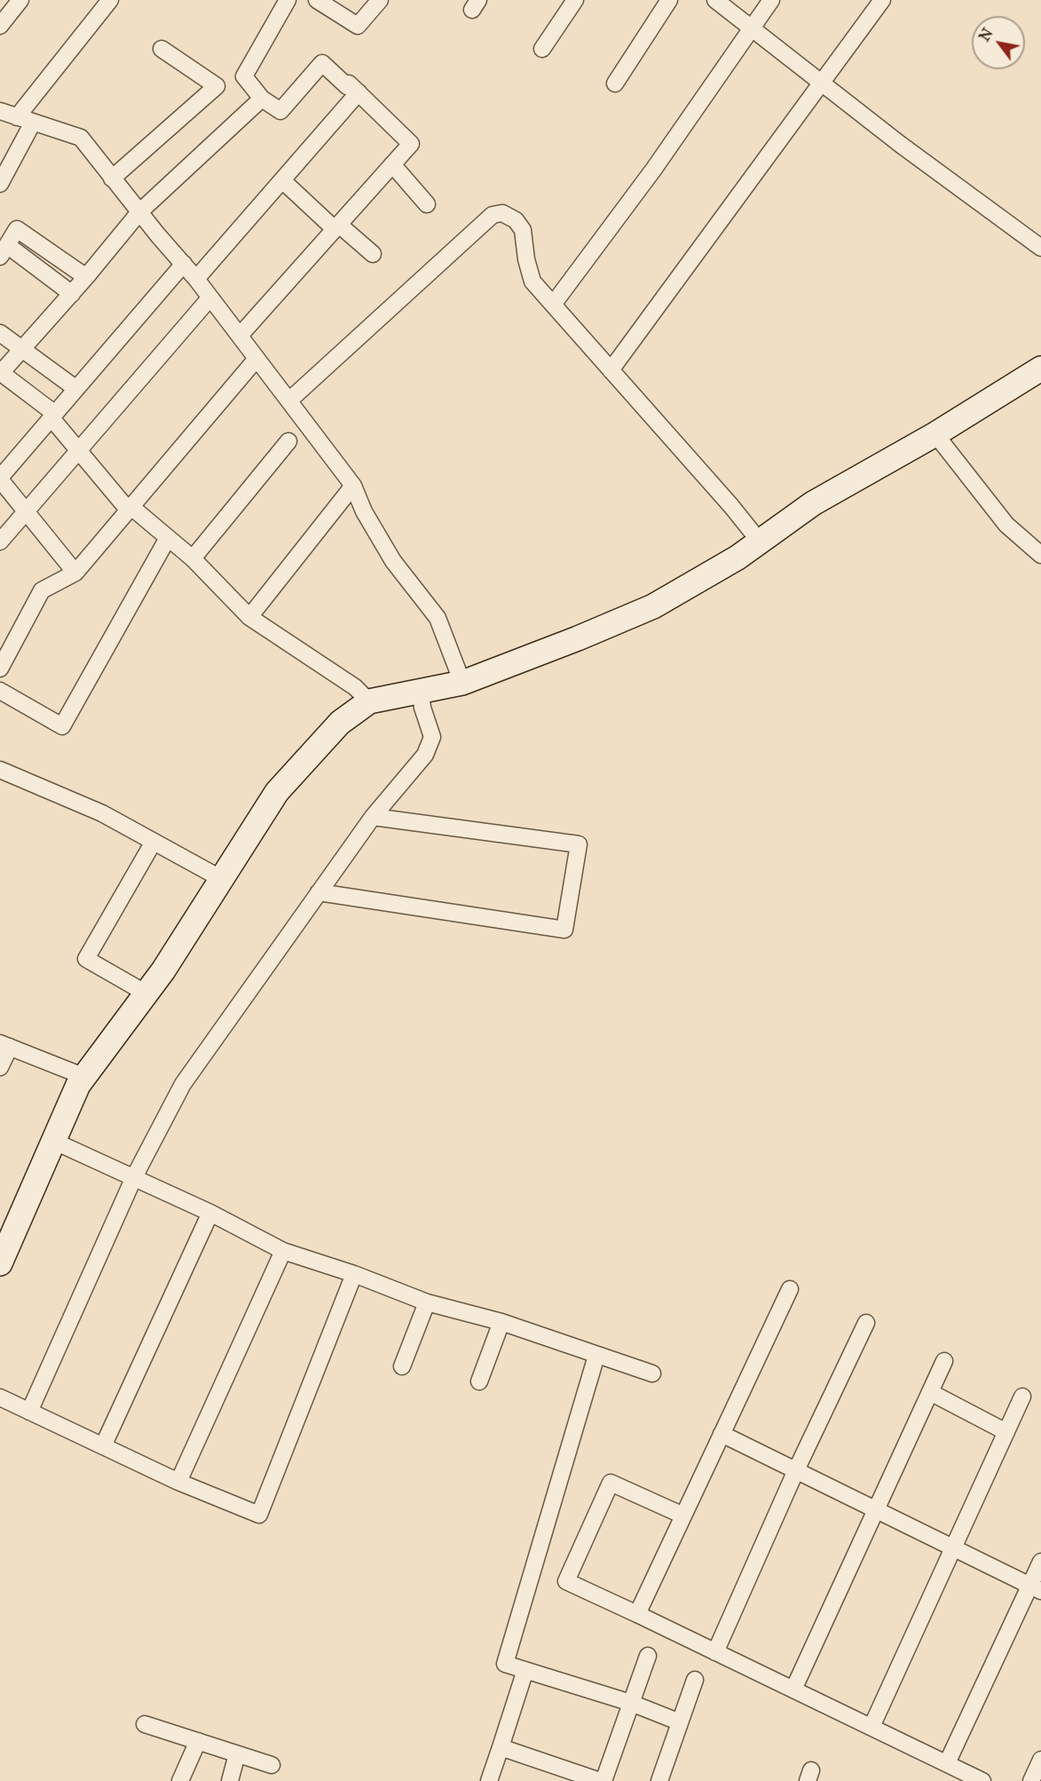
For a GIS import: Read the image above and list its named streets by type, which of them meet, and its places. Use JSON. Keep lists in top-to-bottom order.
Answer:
{
  "north": "top left"
}
